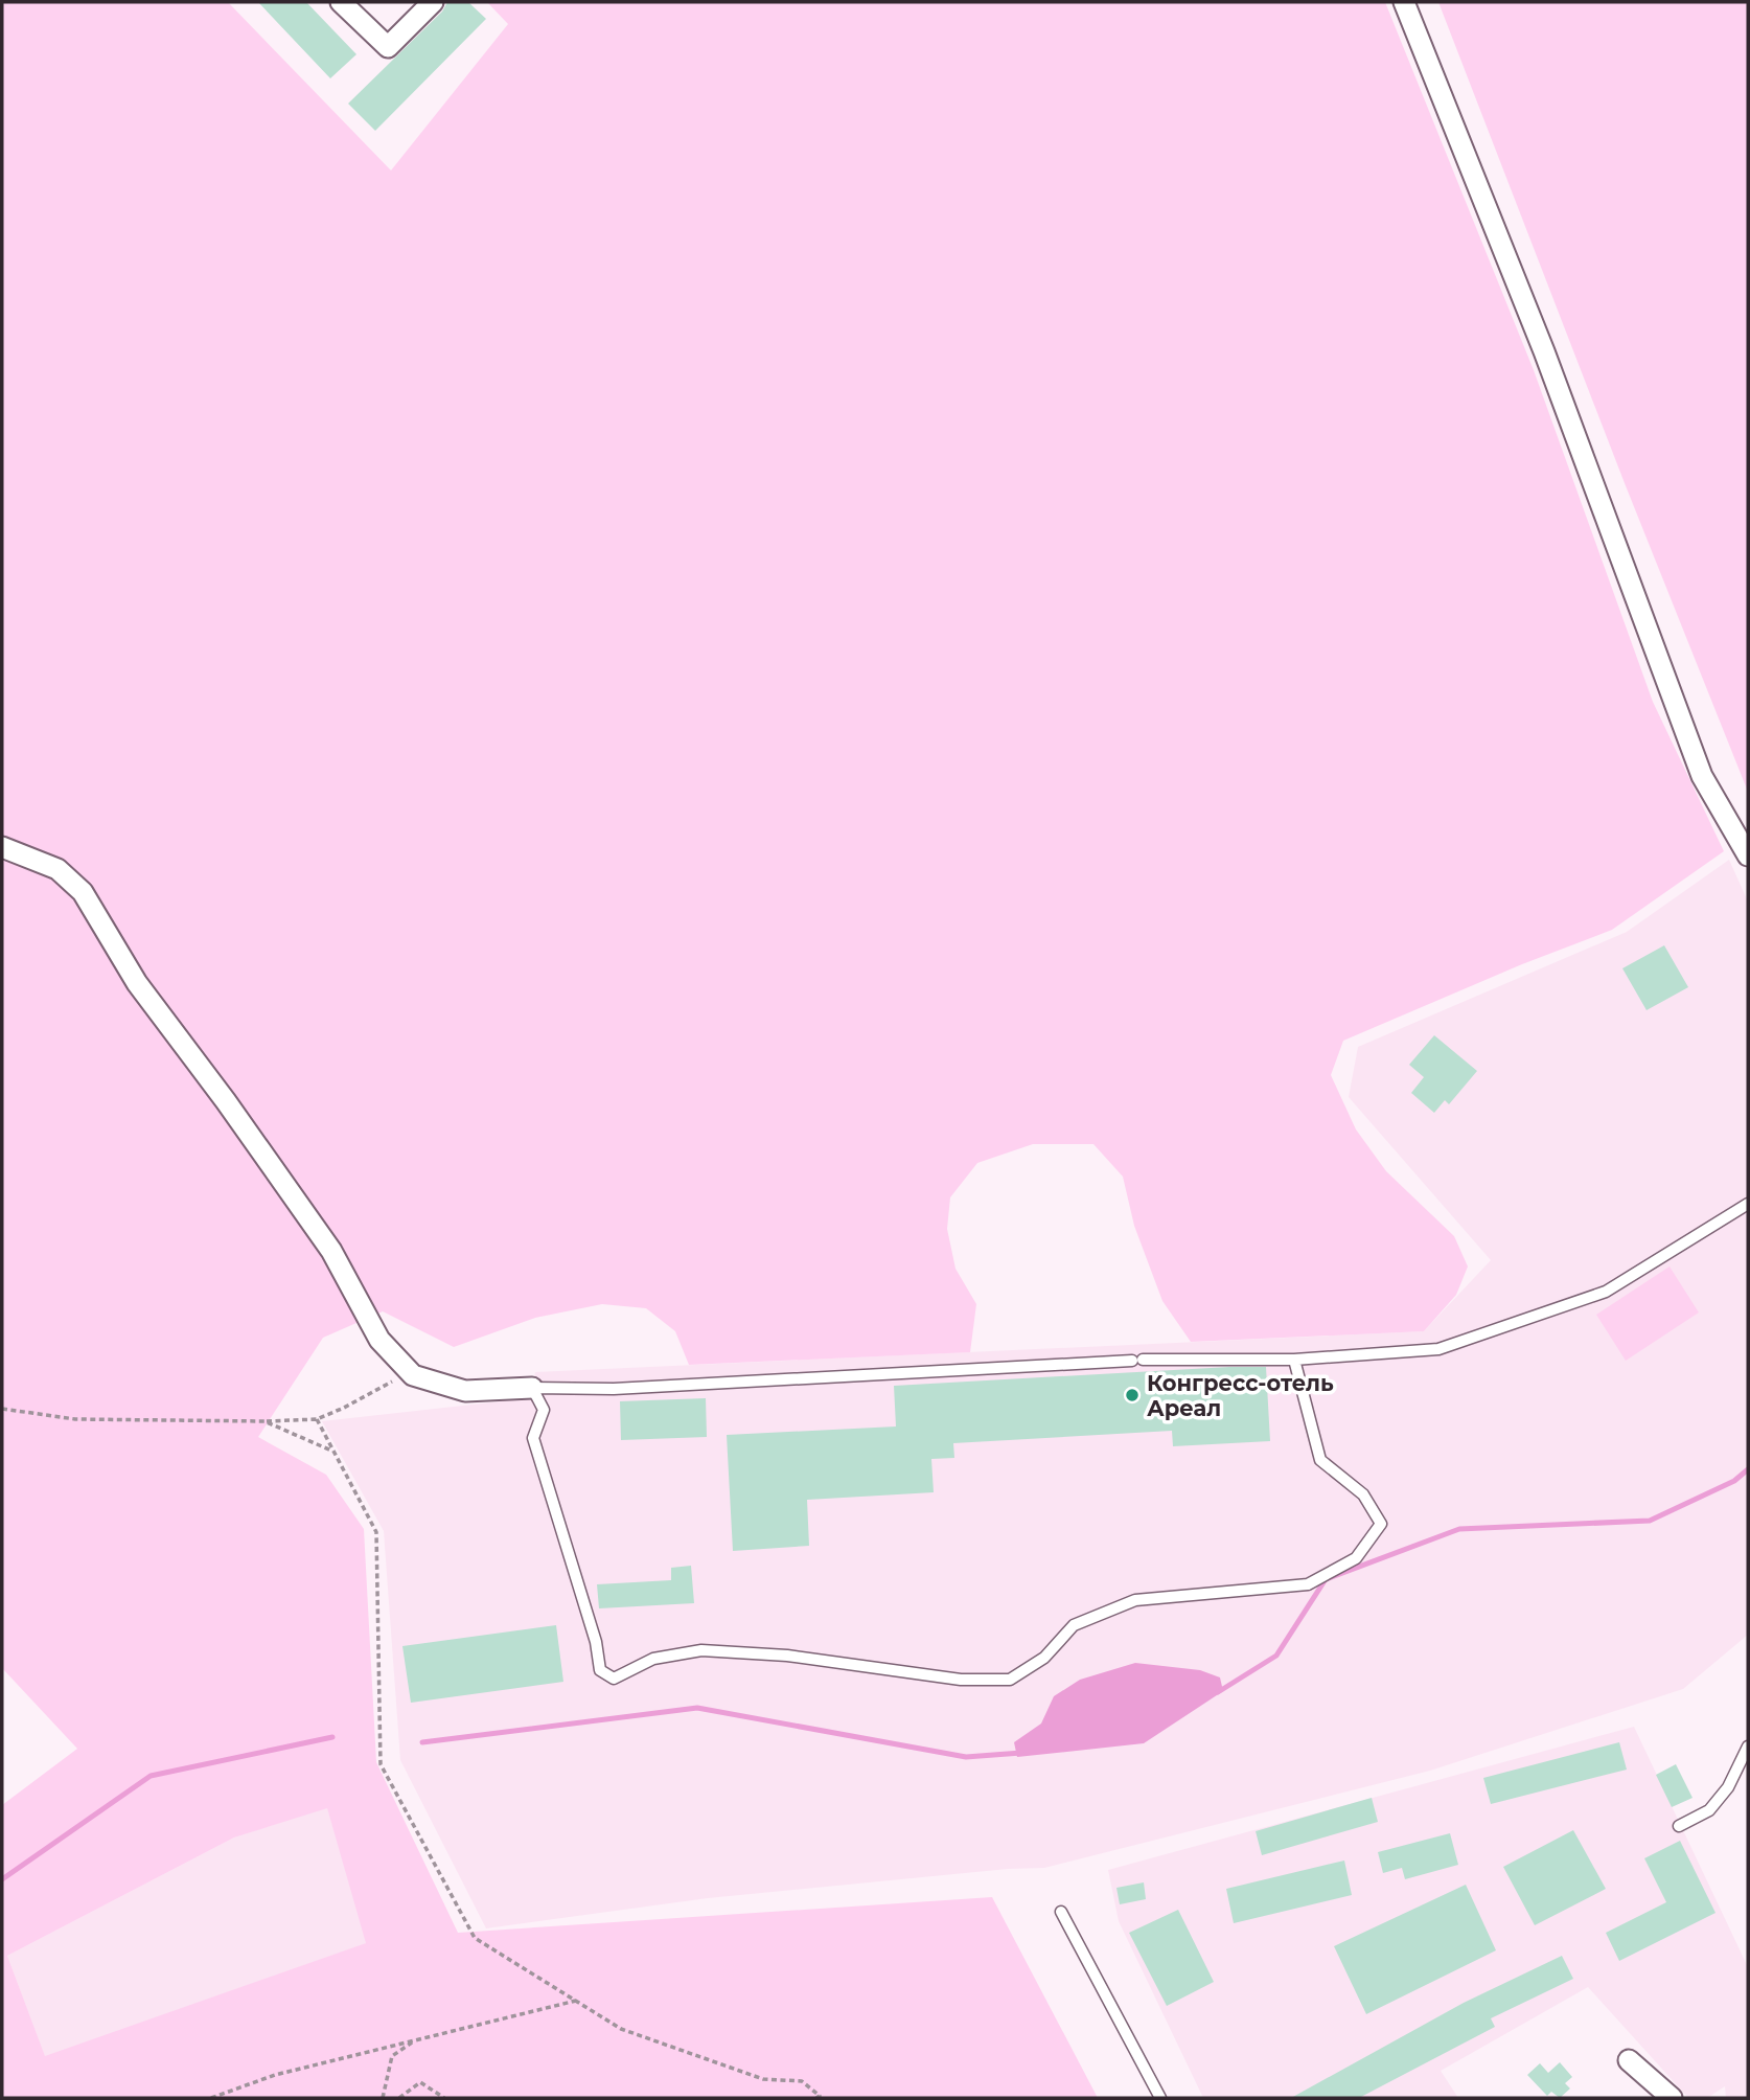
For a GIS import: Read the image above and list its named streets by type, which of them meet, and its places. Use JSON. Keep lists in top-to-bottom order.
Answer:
{
  "places": ["Конгресс-отель Ареал"]
}
